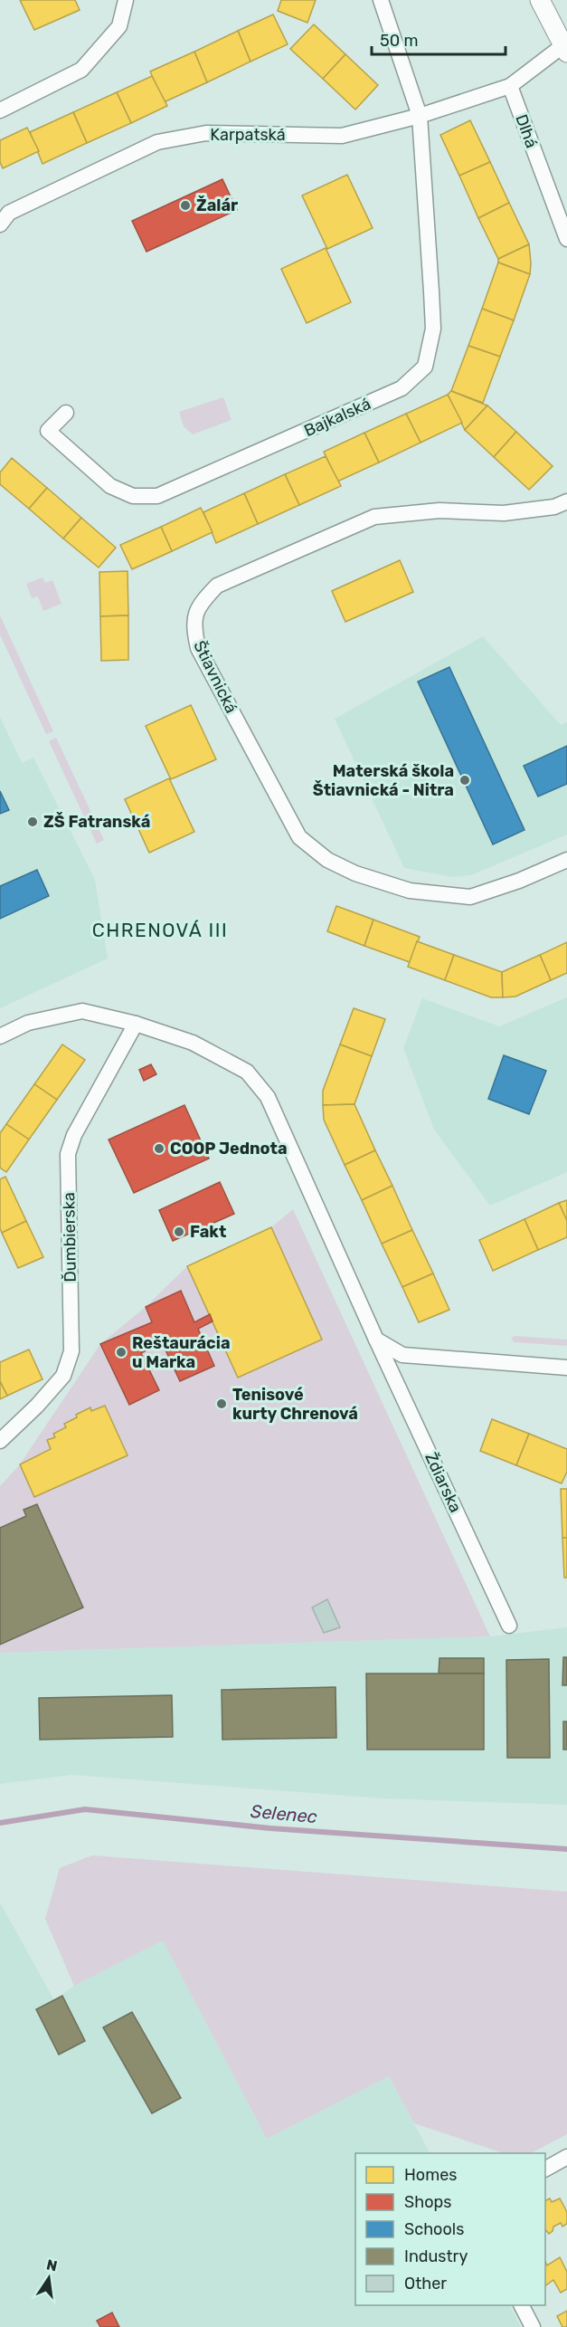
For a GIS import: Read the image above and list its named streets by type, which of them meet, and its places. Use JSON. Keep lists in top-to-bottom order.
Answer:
{
  "streets": {
    "street": [
      "Dlhá",
      "Karpatská",
      "Bajkalská",
      "Štiavnická",
      "Ďumbierska",
      "Ždiarska"
    ]
  },
  "crossings": [
    ["Dlhá", "Karpatská"],
    ["Karpatská", "Bajkalská"],
    ["Ďumbierska", "Ždiarska"]
  ],
  "districts": ["CHRENOVÁ III"],
  "water": ["Selenec"],
  "places": [
    "Žalár",
    "Materská škola Štiavnická - Nitra",
    "ZŠ Fatranská",
    "COOP Jednota",
    "Fakt",
    "Reštaurácia u Marka",
    "Tenisové kurty Chrenová"
  ],
  "legend": [
    "Homes",
    "Shops",
    "Schools",
    "Industry",
    "Other"
  ],
  "scale_bar": "50 m",
  "north": "top"
}
